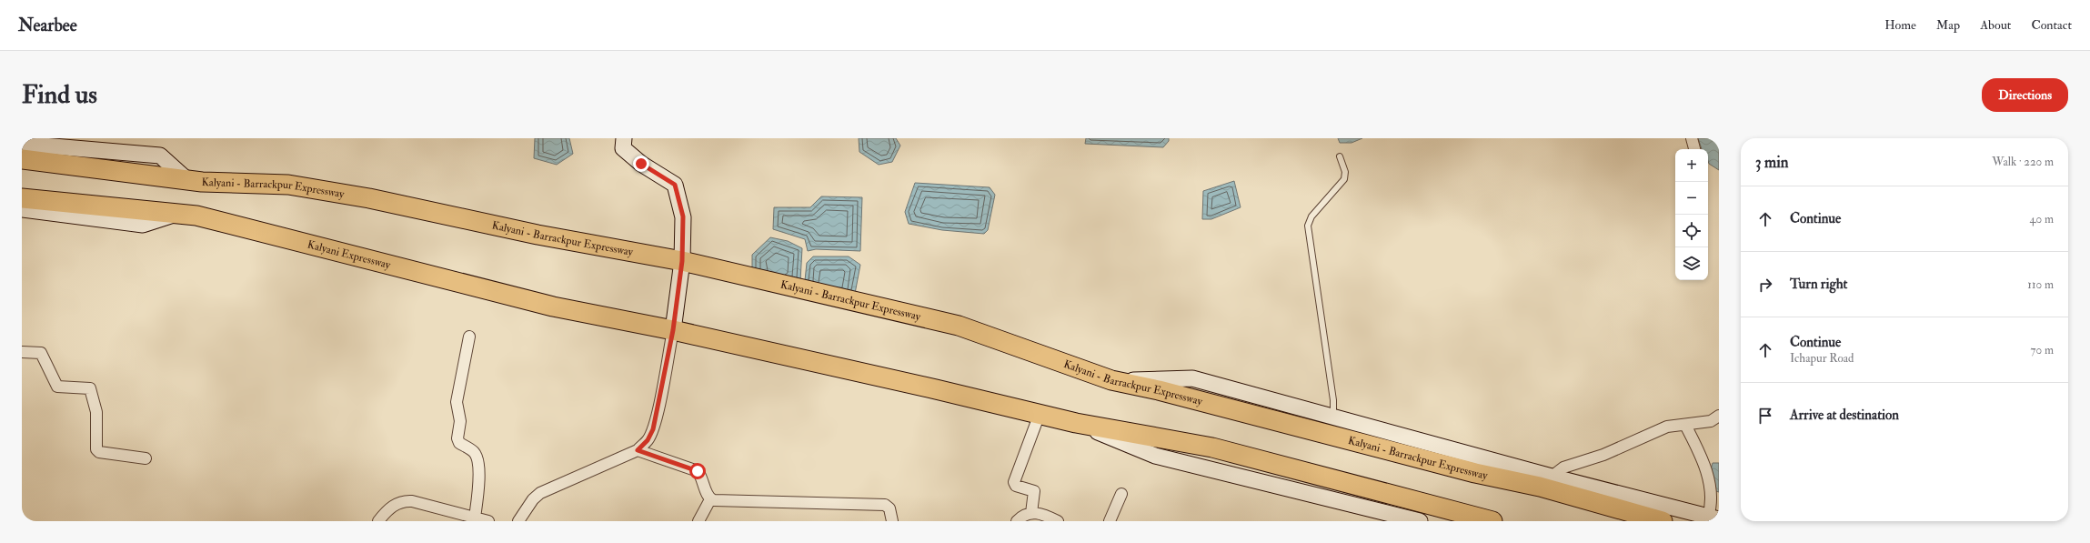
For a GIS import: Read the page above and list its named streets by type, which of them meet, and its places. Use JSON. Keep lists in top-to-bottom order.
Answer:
{
  "streets": {
    "highway": ["Kalyani - Barrackpur Expressway", "Kalyani Expressway"]
  },
  "page": {
    "header": "Nearbee",
    "nav": [
      "Home",
      "Map",
      "About",
      "Contact"
    ],
    "buttons": "Directions",
    "title": "Find us",
    "heading": ["3 min", "Walk · 220 m"],
    "map_buttons": ["+", "−"],
    "list": [
      ["Continue", "40 m"],
      ["Turn right", "110 m"],
      ["Continue", "Ichapur Road", "70 m"],
      "Arrive at destination"
    ]
  }
}
